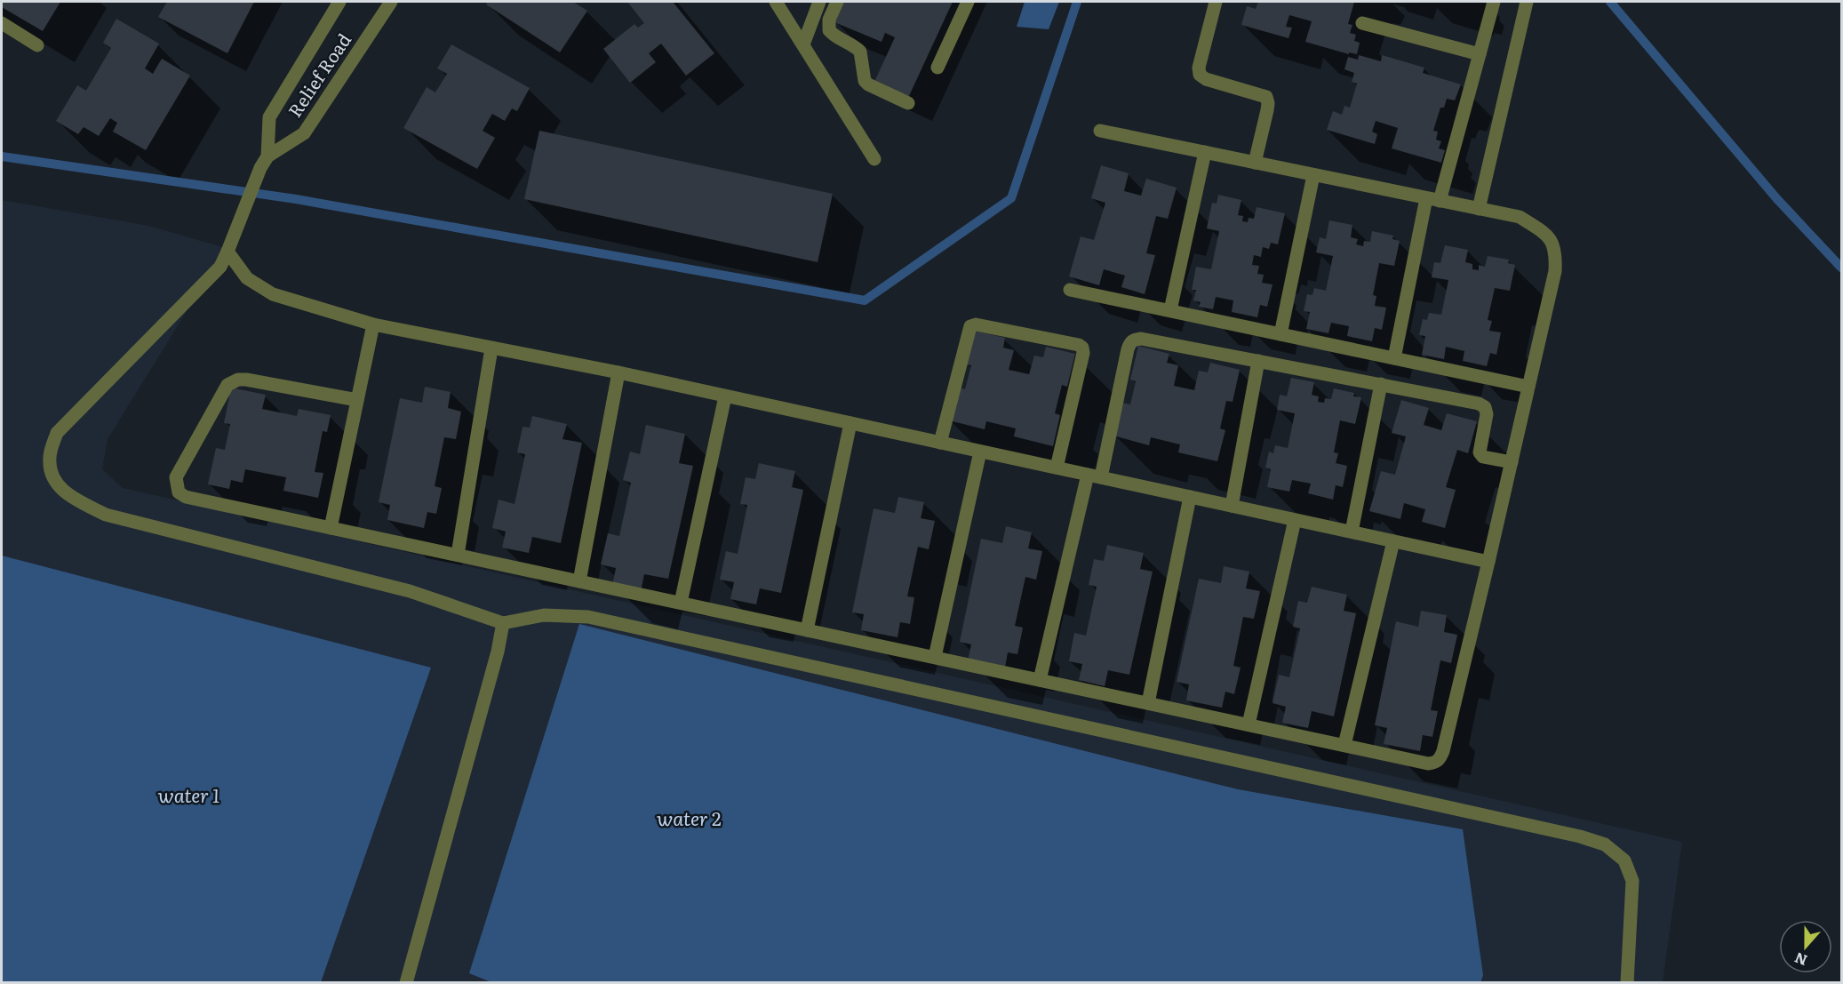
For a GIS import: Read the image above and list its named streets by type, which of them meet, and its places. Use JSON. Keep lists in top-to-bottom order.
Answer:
{
  "streets": {
    "street": ["Relief Road"]
  },
  "water": ["water 1", "water 2"],
  "north": "bottom"
}
